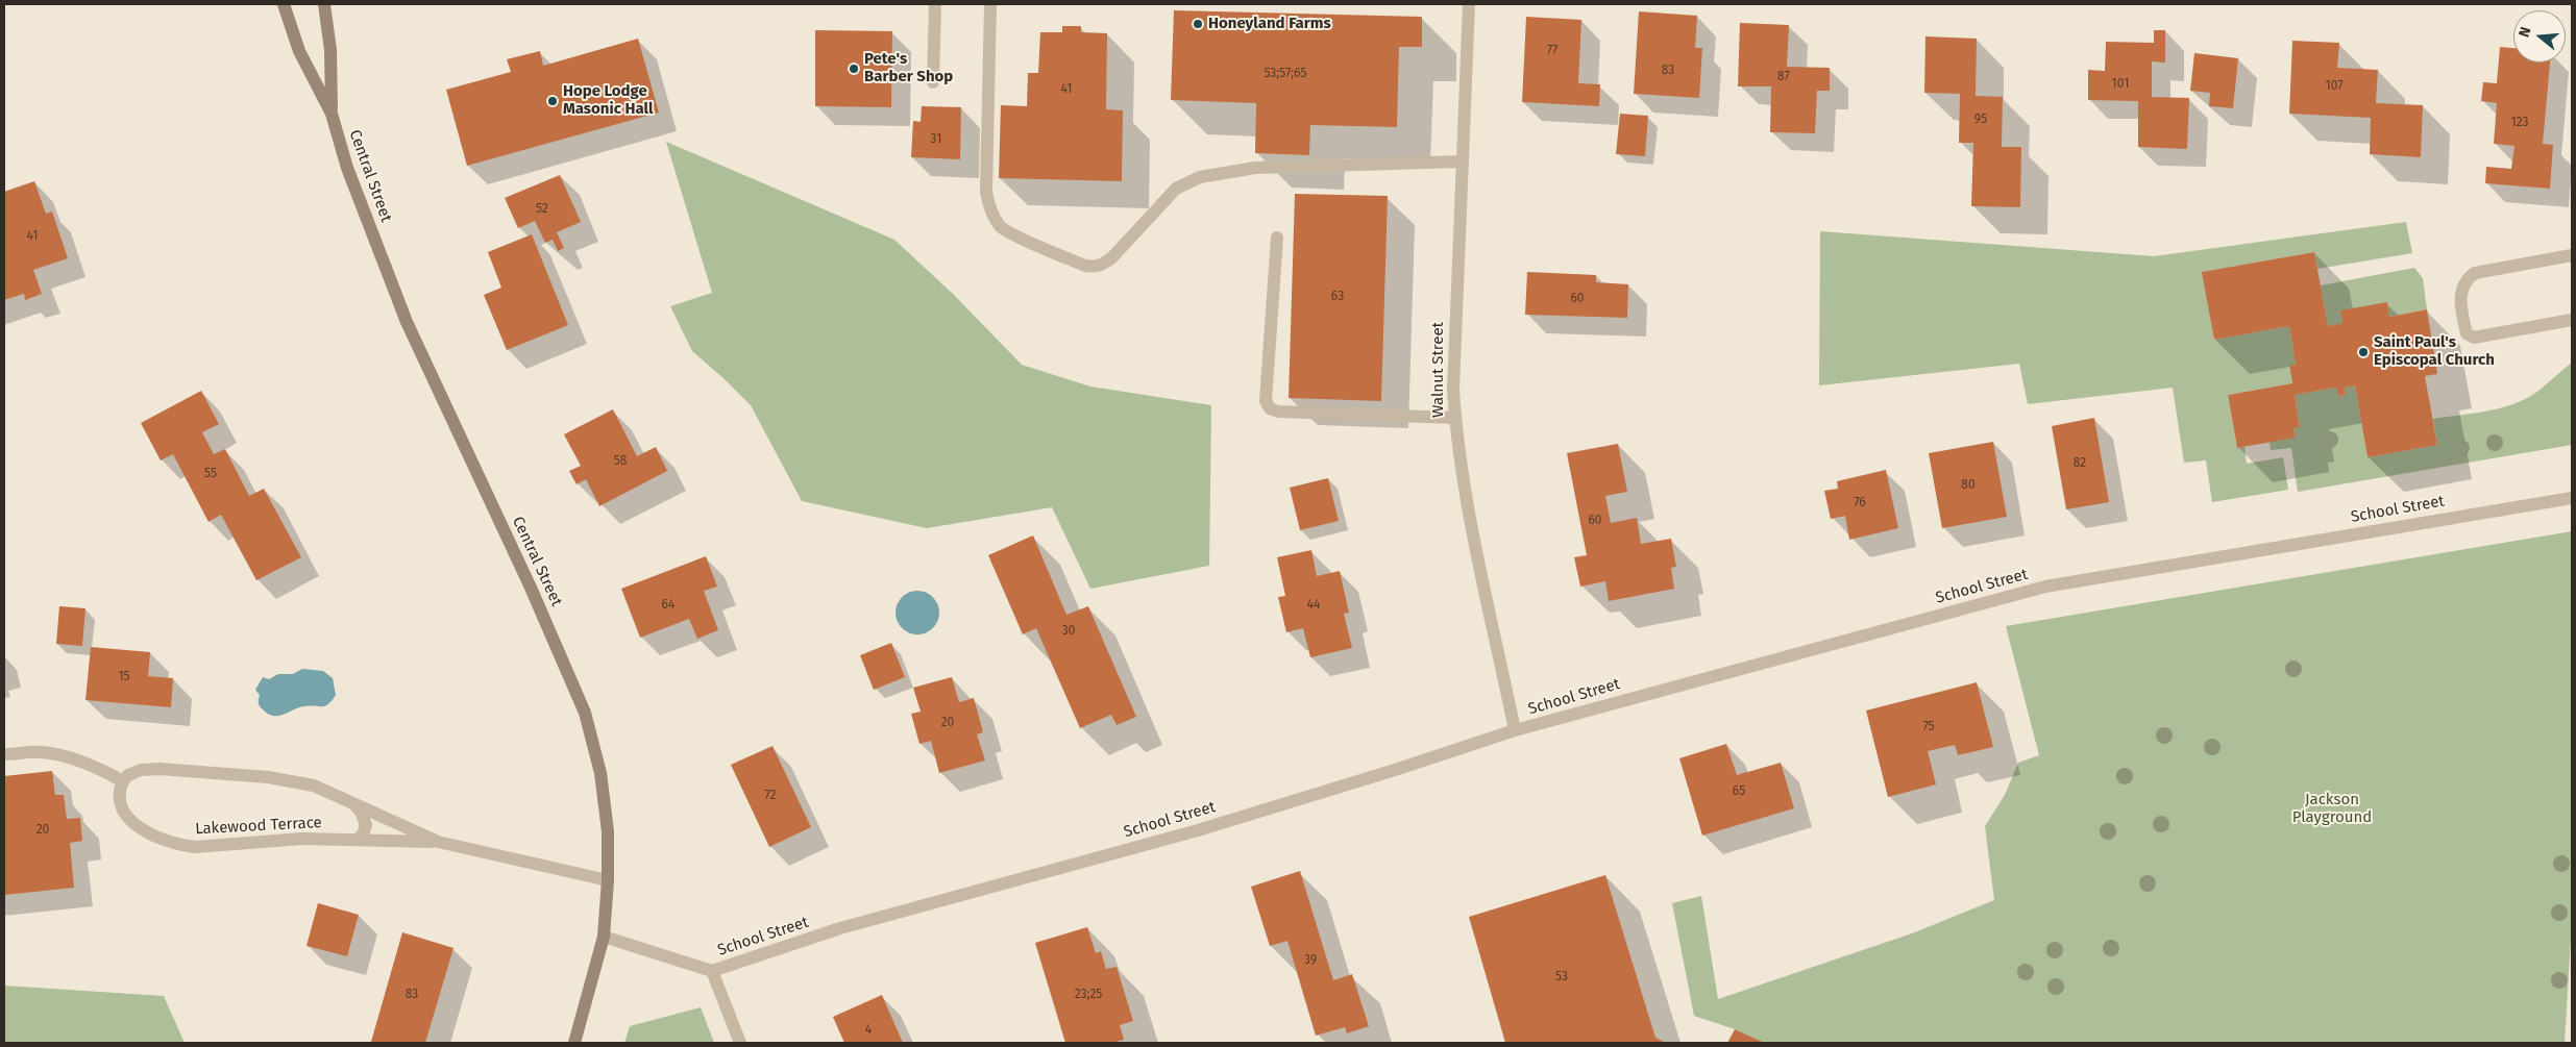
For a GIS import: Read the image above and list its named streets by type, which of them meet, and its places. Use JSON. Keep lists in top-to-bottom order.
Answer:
{
  "streets": {
    "main road": ["Central Street"],
    "street": ["Walnut Street", "School Street", "Lakewood Terrace"]
  },
  "crossings": [
    ["Central Street", "School Street"],
    ["Central Street", "Lakewood Terrace"],
    ["Walnut Street", "School Street"]
  ],
  "parks": ["Jackson Playground"],
  "places": [
    "Honeyland Farms",
    "Pete's Barber Shop",
    "Hope Lodge Masonic Hall",
    "Saint Paul's Episcopal Church"
  ],
  "house_numbers": [
    "77",
    "83",
    "53;57;65",
    "87",
    "101",
    "107",
    "41",
    "95",
    "123",
    "31",
    "52",
    "41",
    "63",
    "60",
    "58",
    "82",
    "55",
    "80",
    "76",
    "60",
    "64",
    "44",
    "30",
    "15",
    "20",
    "75",
    "65",
    "72",
    "20",
    "39",
    "53",
    "83",
    "23;25",
    "4"
  ],
  "north": "left"
}
